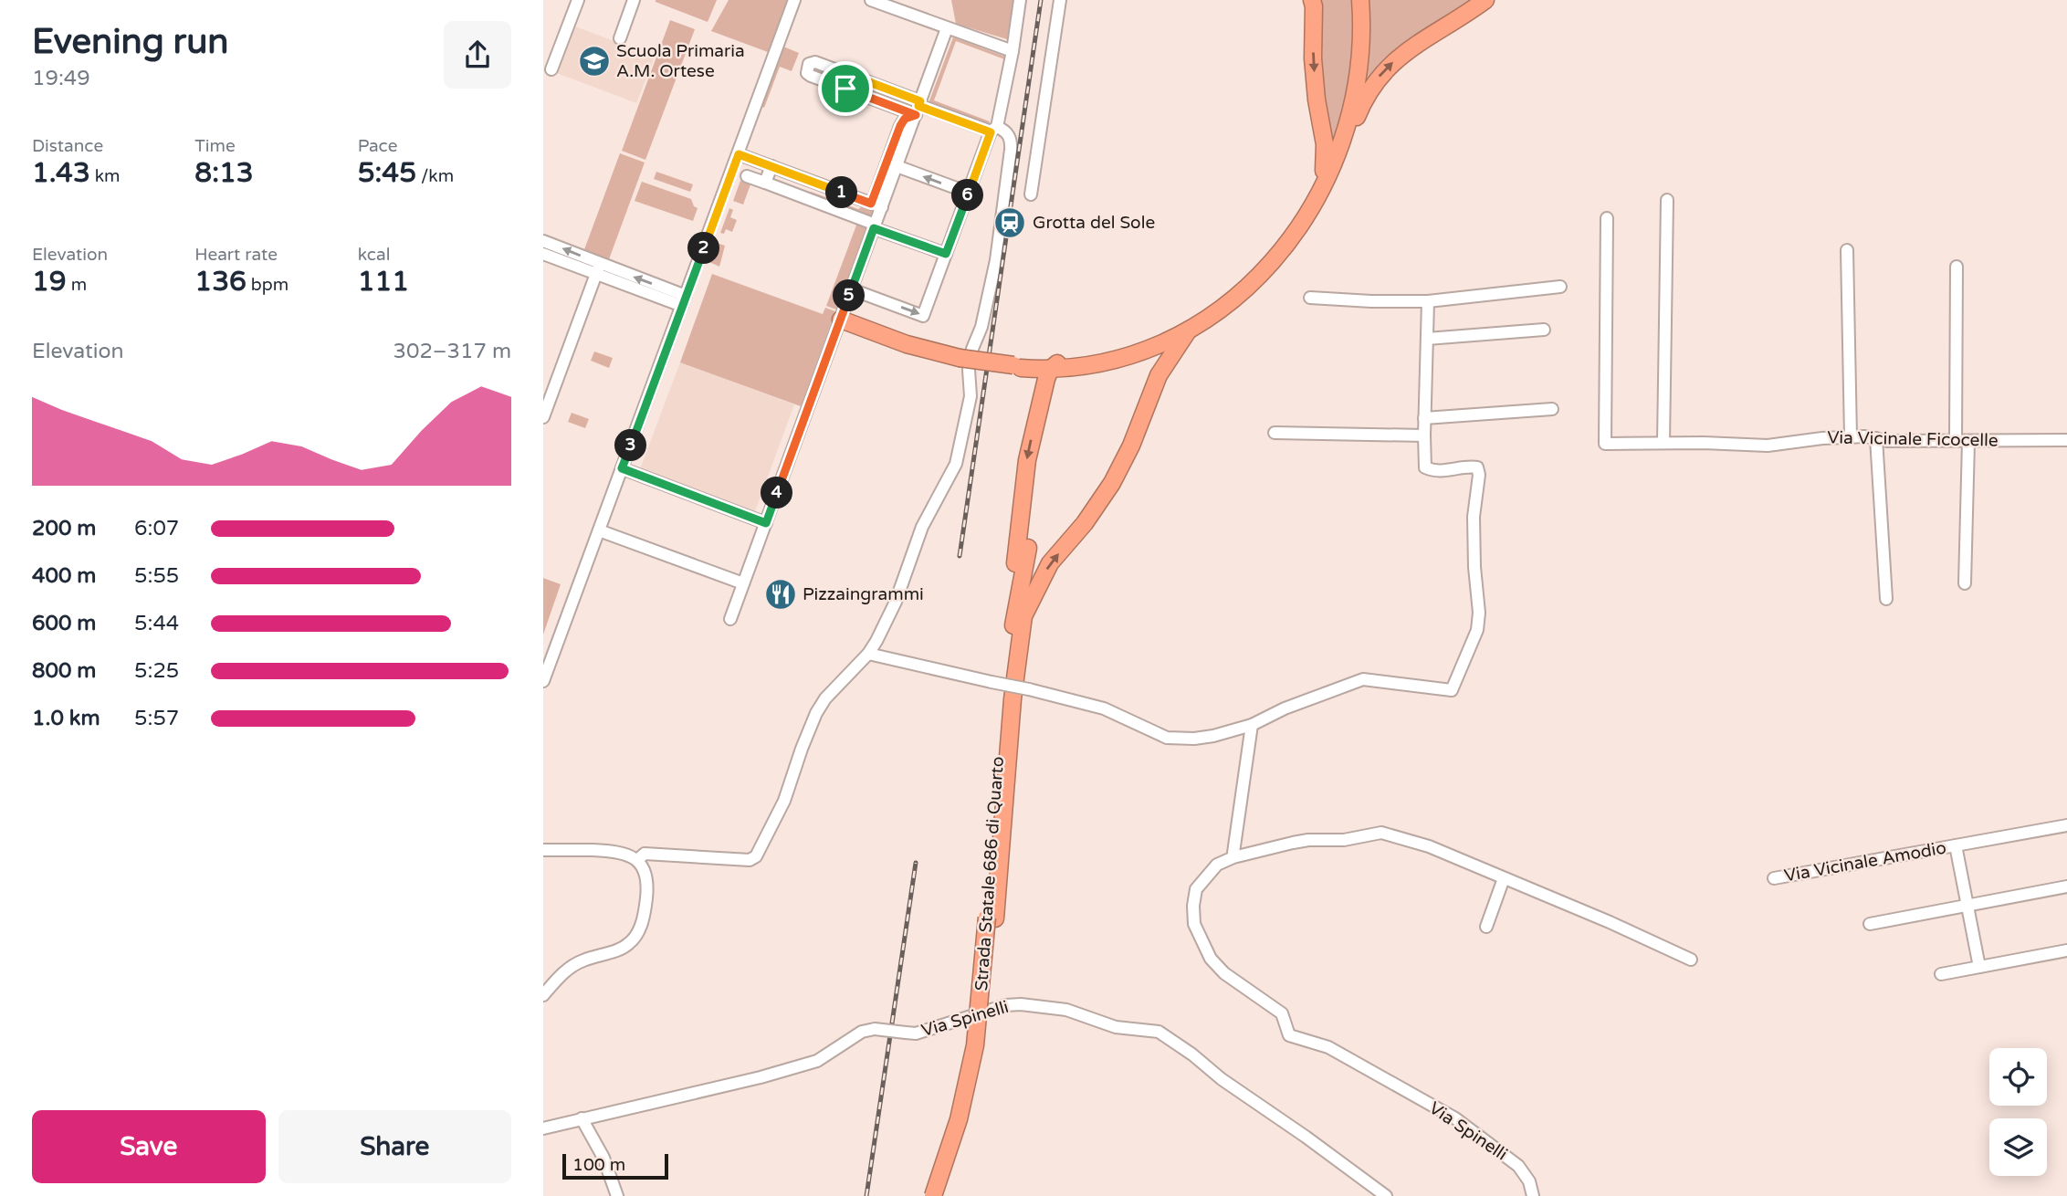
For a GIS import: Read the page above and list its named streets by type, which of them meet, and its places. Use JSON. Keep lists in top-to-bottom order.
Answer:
{
  "streets": {
    "highway": ["Strada Statale 686 di Quarto"],
    "street": ["Via Vicinale Ficocelle", "Via Vicinale Amodio", "Via Spinelli"]
  },
  "places": {
    "school or university": ["Scuola Primaria A.M. Ortese"],
    "station": ["Grotta del Sole"],
    "restaurant": ["Pizzaingrammi"]
  },
  "scale_bar": "100 m",
  "page": {
    "heading": ["Evening run", "19:49"],
    "stats": [
      ["Distance", "1.43 km"],
      ["Time", "8:13"],
      ["Pace", "5:45 /km"],
      ["Elevation", "19 m"],
      ["Heart rate", "136 bpm"],
      ["kcal", "111"]
    ],
    "pins": [
      "1",
      "6",
      "2",
      "5",
      "3",
      "4"
    ],
    "chart": ["Elevation", "302–317 m"],
    "list": [
      {
        "name": "200 m",
        "note": "6:07"
      },
      {
        "name": "400 m",
        "note": "5:55"
      },
      {
        "name": "600 m",
        "note": "5:44"
      },
      {
        "name": "800 m",
        "note": "5:25"
      },
      {
        "name": "1.0 km",
        "note": "5:57"
      }
    ],
    "buttons": ["Save", "Share"],
    "scale": "100 m"
  }
}
